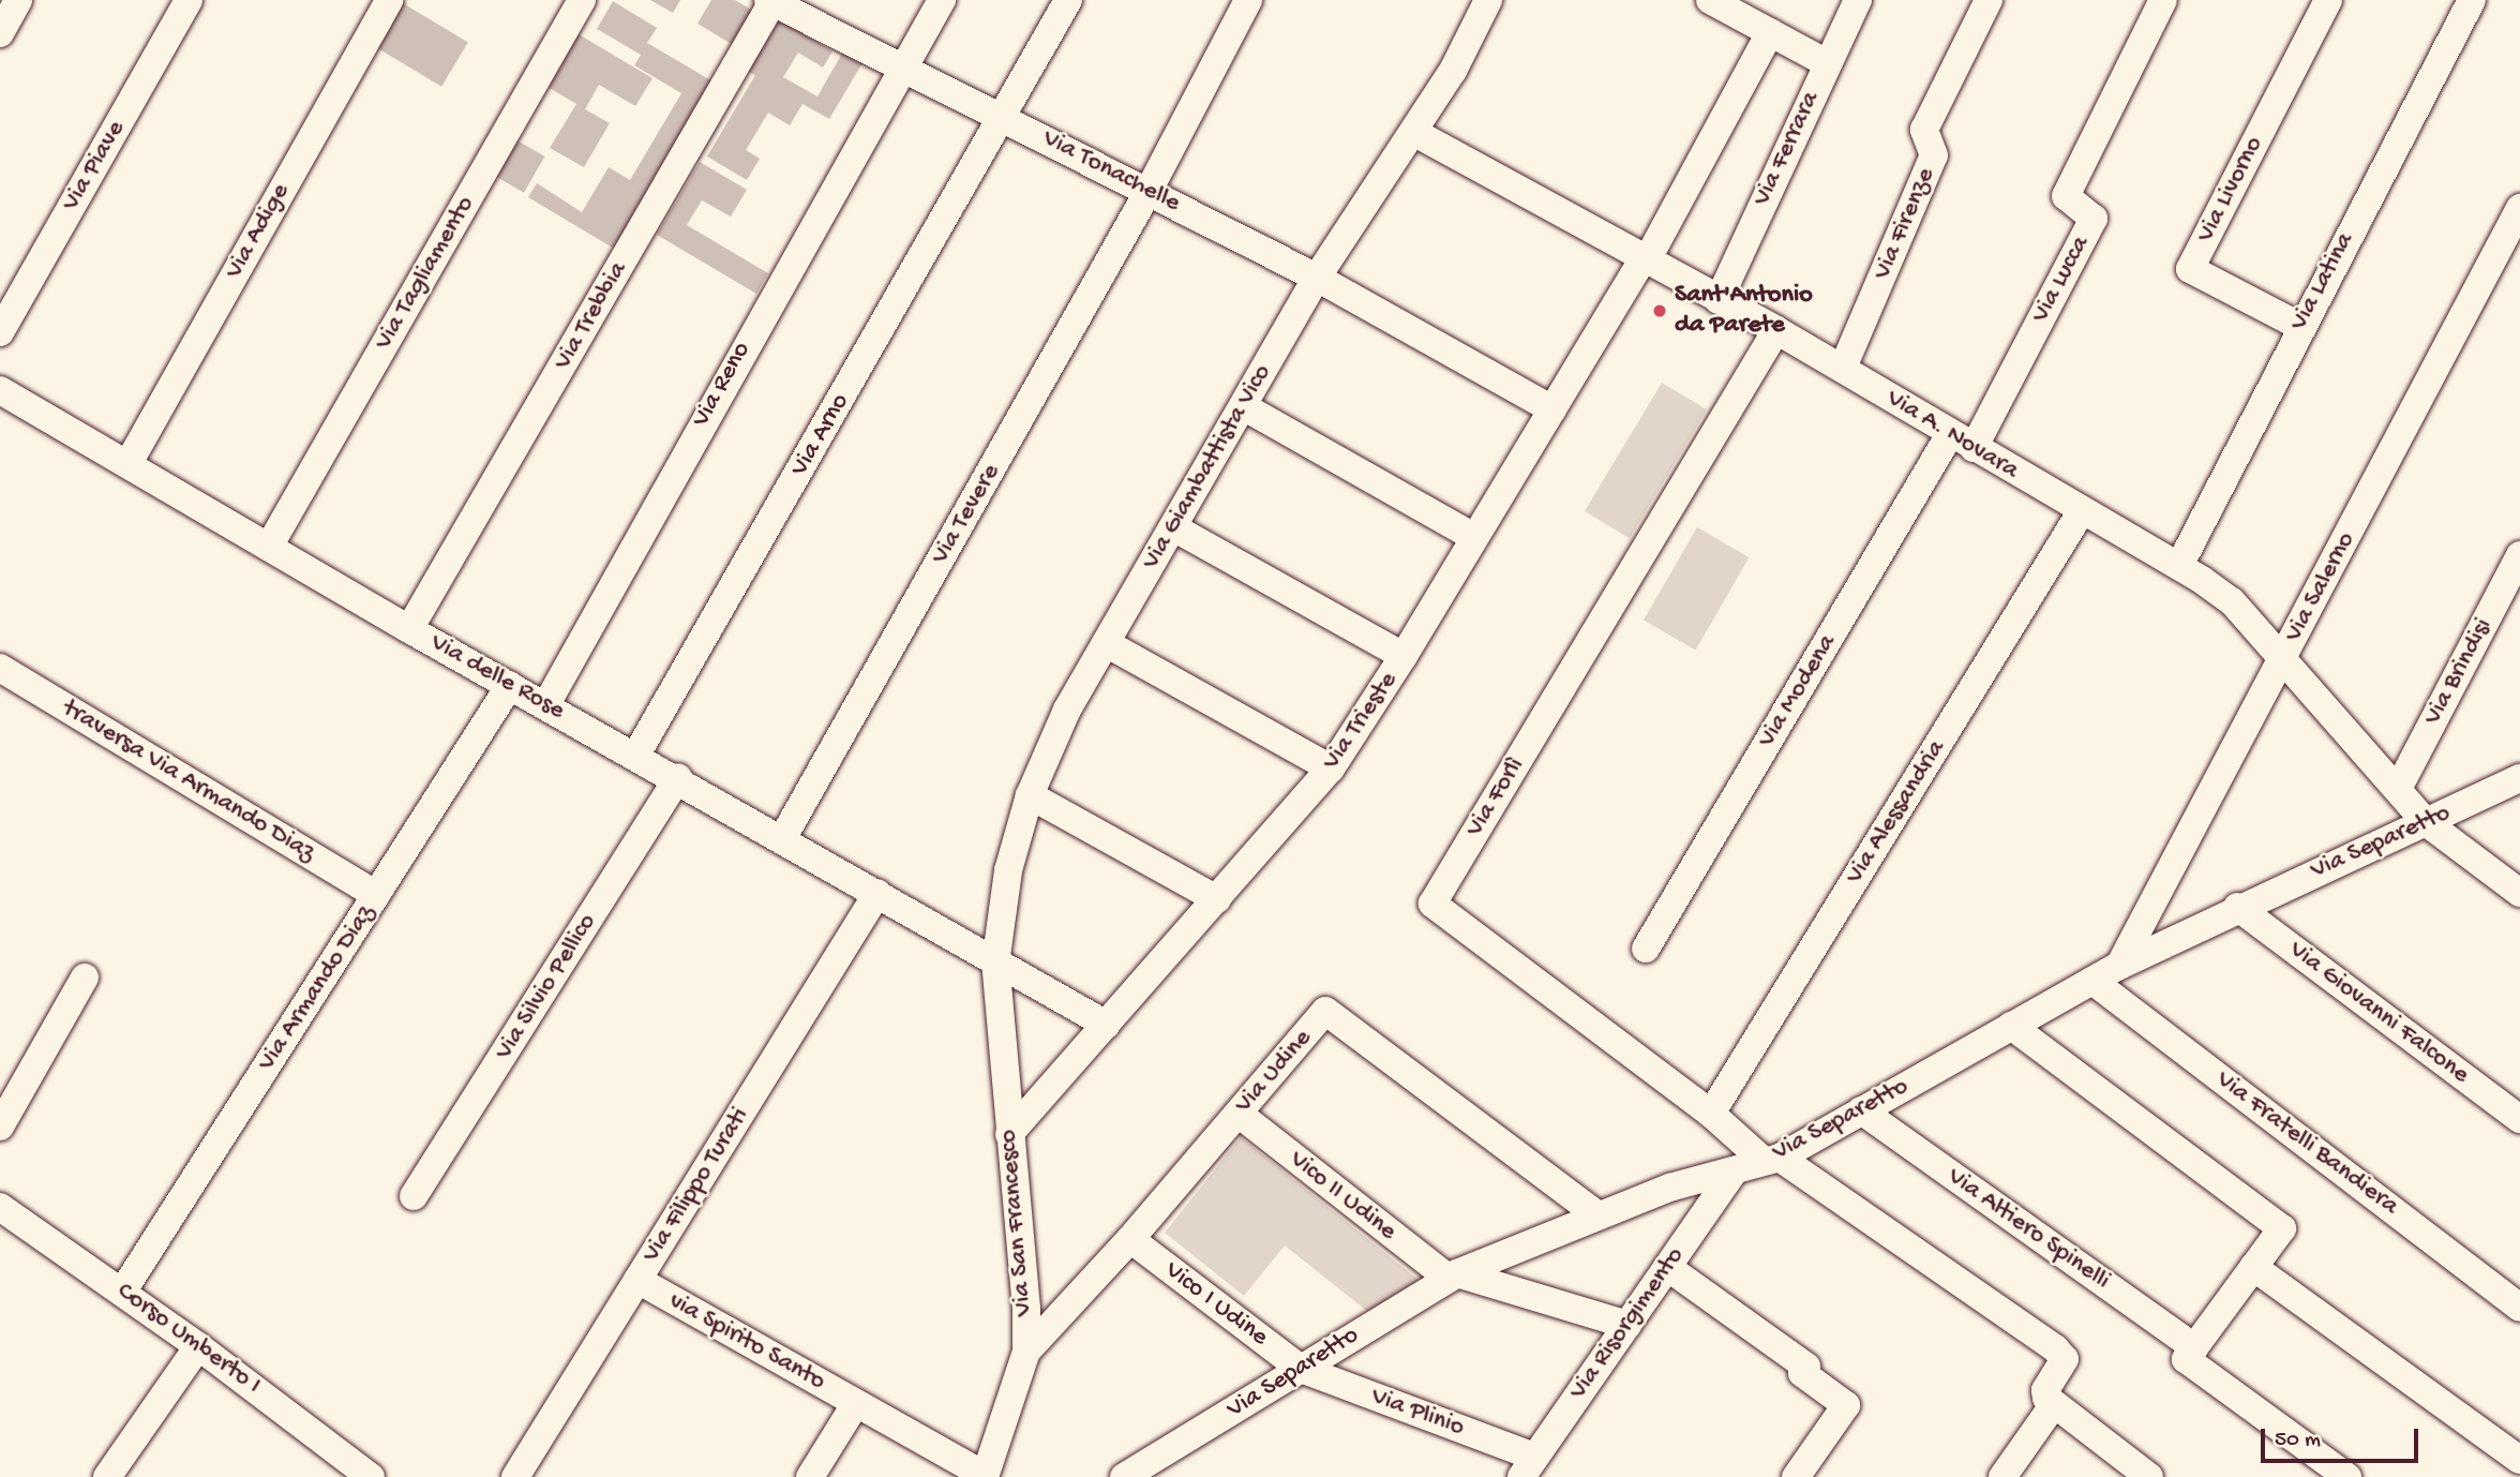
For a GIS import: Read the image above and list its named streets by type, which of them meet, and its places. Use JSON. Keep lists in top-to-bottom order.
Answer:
{
  "streets": {
    "street": [
      "Via Ferrara",
      "Via Piave",
      "Via Tonachelle",
      "Via Livorno",
      "Via Firenze",
      "Via Adige",
      "Via Tagliamento",
      "Via Lucca",
      "Via Latina",
      "Via Trebbia",
      "Via Reno",
      "Via Arno",
      "Via A. Novara",
      "Via Giambattista Vico",
      "Via Tevere",
      "Via Salerno",
      "Via Brindisi",
      "Via delle Rose",
      "Via Modena",
      "Via Trieste",
      "traversa Via Armando Diaz",
      "Via Forlì",
      "Via Alessandria",
      "Via Separetto",
      "Via Silvio Pellico",
      "Via Armando Diaz",
      "Via Giovanni Falcone",
      "Via Udine",
      "Via Fratelli Bandiera",
      "Via Filippo Turati",
      "Vico II Udine",
      "Via San Francesco",
      "Via Altiero Spinelli",
      "Vico I Udine",
      "Via Risorgimento",
      "Corso Umberto I",
      "via Spirito Santo",
      "Via Plinio"
    ]
  },
  "crossings": [
    ["Via Ferrara", "Via A. Novara"],
    ["Via Tonachelle", "Via Trebbia"],
    ["Via Tonachelle", "Via Reno"],
    ["Via Tonachelle", "Via Arno"],
    ["Via Tonachelle", "Via Giambattista Vico"],
    ["Via Tonachelle", "Via Tevere"],
    ["Via Tonachelle", "Via Trieste"],
    ["Via Livorno", "Via Latina"],
    ["Via Firenze", "Via A. Novara"],
    ["Via Adige", "Via delle Rose"],
    ["Via Tagliamento", "Via delle Rose"],
    ["Via Lucca", "Via A. Novara"],
    ["Via Lucca", "Via Modena"],
    ["Via Latina", "Via A. Novara"],
    ["Via Trebbia", "Via delle Rose"],
    ["Via Reno", "Via delle Rose"],
    ["Via Arno", "Via delle Rose"],
    ["Via A. Novara", "Via Giambattista Vico"],
    ["Via A. Novara", "Via Salerno"],
    ["Via A. Novara", "Via Brindisi"],
    ["Via A. Novara", "Via Modena"],
    ["Via A. Novara", "Via Trieste"],
    ["Via A. Novara", "Via Forlì"],
    ["Via A. Novara", "Via Alessandria"],
    ["Via A. Novara", "Via Separetto"],
    ["Via Giambattista Vico", "Via delle Rose"],
    ["Via Giambattista Vico", "Via San Francesco"],
    ["Via Tevere", "Via delle Rose"],
    ["Via Salerno", "Via Separetto"],
    ["Via delle Rose", "Via Trieste"],
    ["Via delle Rose", "Via Silvio Pellico"],
    ["Via delle Rose", "Via Armando Diaz"],
    ["Via delle Rose", "Via Filippo Turati"],
    ["Via delle Rose", "Via San Francesco"],
    ["Via Trieste", "Via San Francesco"],
    ["traversa Via Armando Diaz", "Via Armando Diaz"],
    ["Via Forlì", "Via Alessandria"],
    ["Via Forlì", "Via Separetto"],
    ["Via Separetto", "Via Giovanni Falcone"],
    ["Via Separetto", "Via Udine"],
    ["Via Separetto", "Via Fratelli Bandiera"],
    ["Via Separetto", "Vico II Udine"],
    ["Via Separetto", "Via Altiero Spinelli"],
    ["Via Separetto", "Vico I Udine"],
    ["Via Separetto", "Via Risorgimento"],
    ["Via Separetto", "Via Plinio"],
    ["Via Armando Diaz", "Corso Umberto I"],
    ["Via Udine", "Vico II Udine"],
    ["Via Udine", "Via San Francesco"],
    ["Via Udine", "Vico I Udine"],
    ["Via Filippo Turati", "via Spirito Santo"],
    ["Via San Francesco", "via Spirito Santo"],
    ["Vico I Udine", "Via Plinio"],
    ["Via Risorgimento", "Via Plinio"]
  ],
  "places": ["Sant'Antonio da Parete"],
  "scale_bar": "50 m"
}
